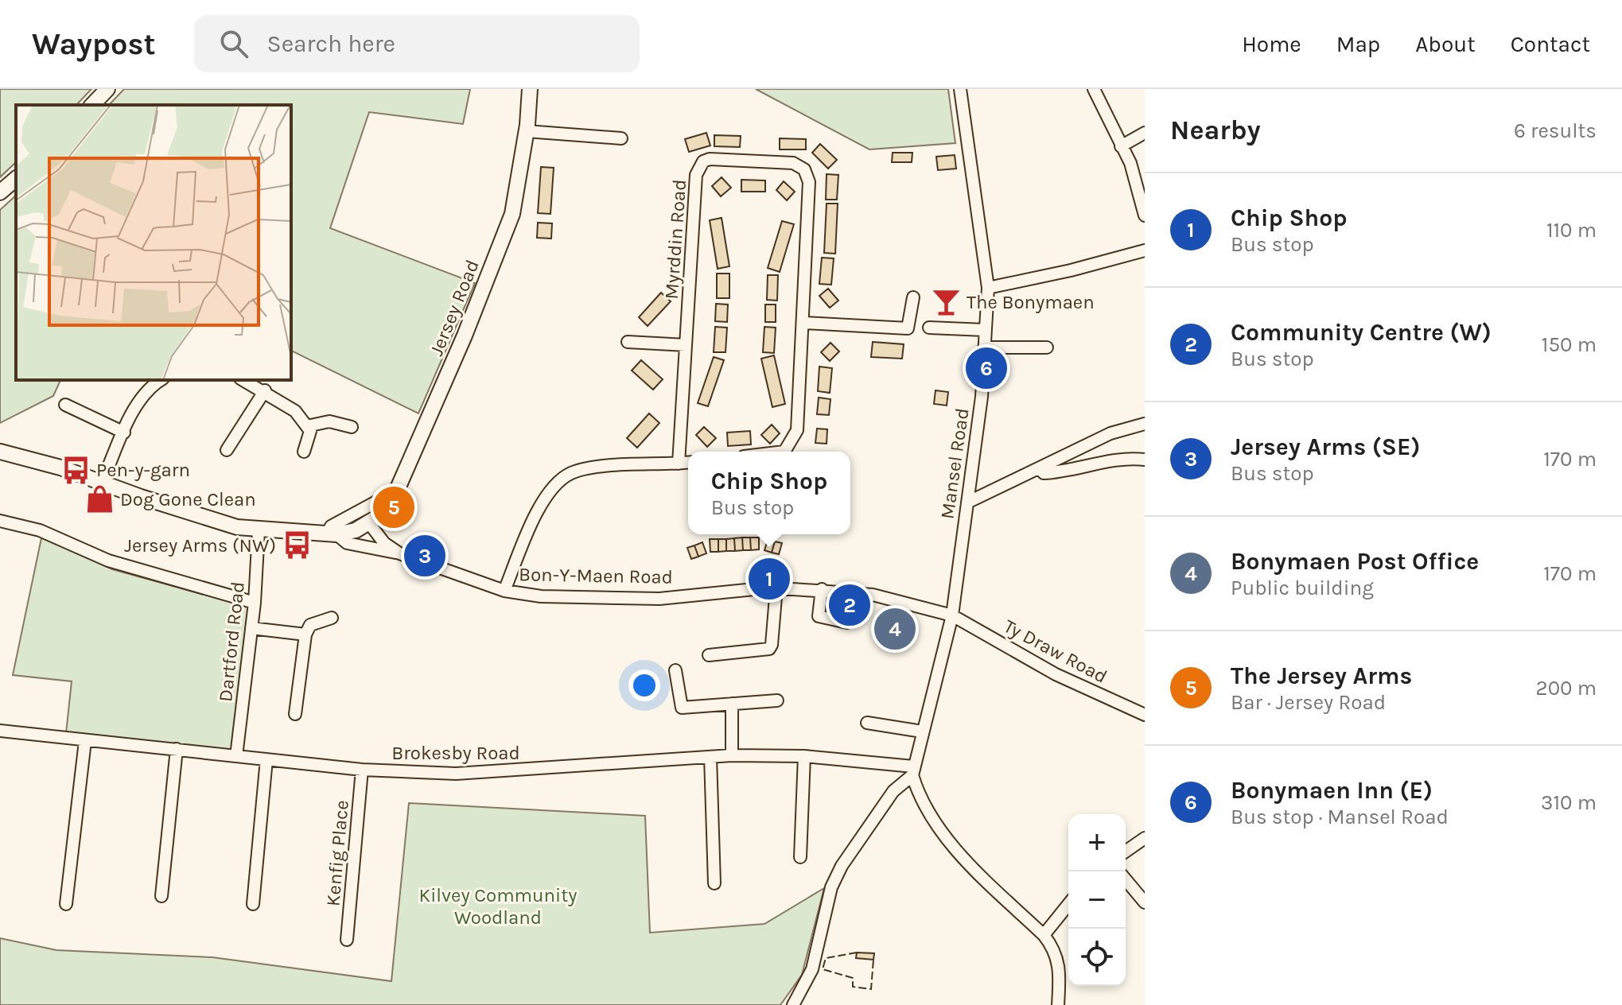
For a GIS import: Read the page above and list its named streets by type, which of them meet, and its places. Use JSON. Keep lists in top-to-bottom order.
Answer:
{
  "streets": {
    "main road": ["Jersey Road"],
    "street": [
      "Myrddin Road",
      "Mansel Road",
      "Bon-Y-Maen Road",
      "Dartford Road",
      "Ty Draw Road",
      "Brokesby Road",
      "Kenfig Place"
    ]
  },
  "crossings": [
    ["Jersey Road", "Bon-Y-Maen Road"],
    ["Mansel Road", "Bon-Y-Maen Road"],
    ["Mansel Road", "Ty Draw Road"],
    ["Mansel Road", "Brokesby Road"],
    ["Bon-Y-Maen Road", "Ty Draw Road"],
    ["Dartford Road", "Brokesby Road"],
    ["Brokesby Road", "Kenfig Place"]
  ],
  "parks": ["Kilvey Community Woodland"],
  "places": {
    "bar": ["The Bonymaen"],
    "bus stop": ["Pen-y-garn", "Jersey Arms (NW)"],
    "shop": ["Dog Gone Clean"]
  },
  "page": {
    "header": "Waypost",
    "search": "Search here",
    "nav": [
      "Home",
      "Map",
      "About",
      "Contact"
    ],
    "heading": ["Nearby", "6 results"],
    "list": [
      {
        "mark": "1",
        "name": "Chip Shop",
        "note": "Bus stop",
        "value": "110 m"
      },
      {
        "mark": "2",
        "name": "Community Centre (W)",
        "note": "Bus stop",
        "value": "150 m"
      },
      {
        "mark": "3",
        "name": "Jersey Arms (SE)",
        "note": "Bus stop",
        "value": "170 m"
      },
      {
        "mark": "4",
        "name": "Bonymaen Post Office",
        "note": "Public building",
        "value": "170 m"
      },
      {
        "mark": "5",
        "name": "The Jersey Arms",
        "note": "Bar · Jersey Road",
        "value": "200 m"
      },
      {
        "mark": "6",
        "name": "Bonymaen Inn (E)",
        "note": "Bus stop · Mansel Road",
        "value": "310 m"
      }
    ],
    "pins": [
      "6",
      "5",
      "3",
      "1",
      "2",
      "4"
    ],
    "popup": ["Chip Shop", "Bus stop"],
    "map_buttons": ["+", "−"]
  }
}
